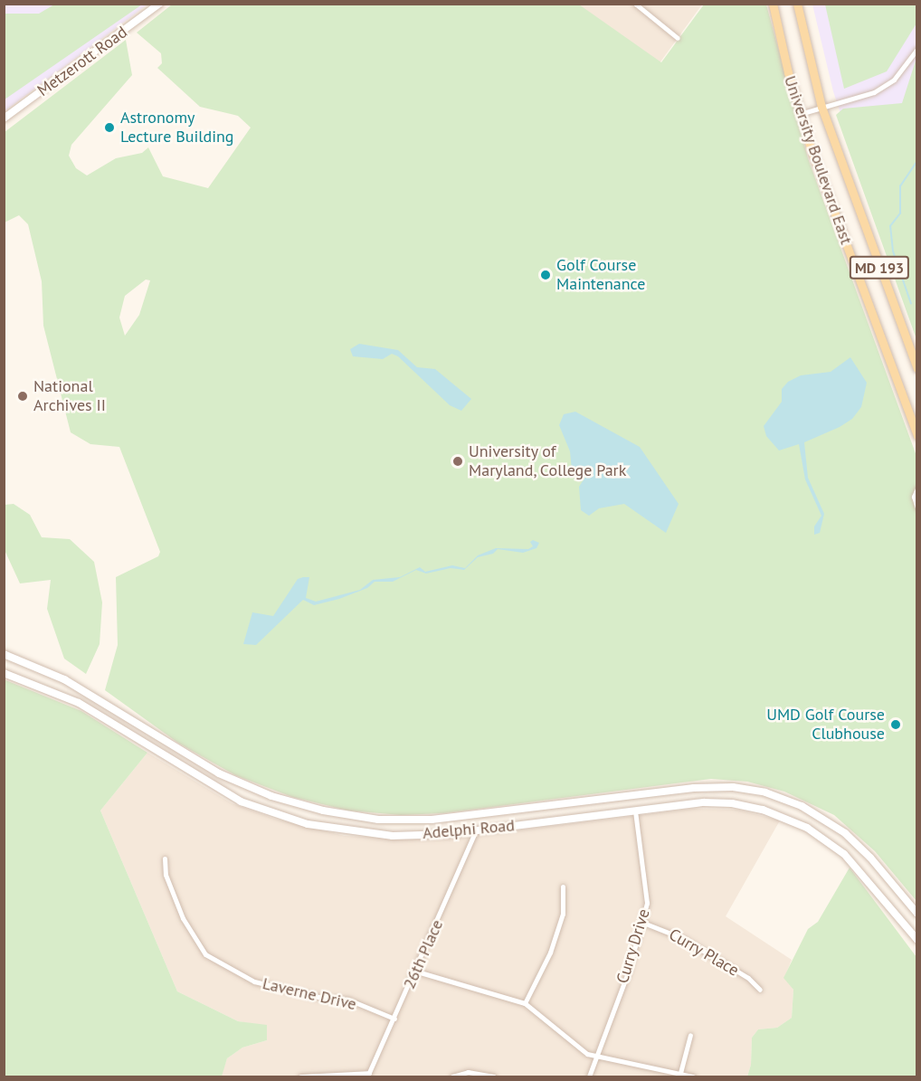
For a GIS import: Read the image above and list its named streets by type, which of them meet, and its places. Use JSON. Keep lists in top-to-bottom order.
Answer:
{
  "streets": {
    "main road": [
      "Metzerott Road",
      "University Boulevard East",
      "MD 193",
      "Adelphi Road"
    ],
    "street": [
      "Curry Drive",
      "Curry Place",
      "26th Place",
      "Laverne Drive"
    ]
  },
  "crossings": [
    ["Adelphi Road", "Curry Drive"],
    ["Adelphi Road", "26th Place"],
    ["Curry Drive", "Curry Place"],
    ["26th Place", "Laverne Drive"]
  ],
  "places": [
    "Astronomy Lecture Building",
    "Golf Course Maintenance",
    "National Archives II",
    "University of Maryland, College Park",
    "UMD Golf Course Clubhouse"
  ]
}
